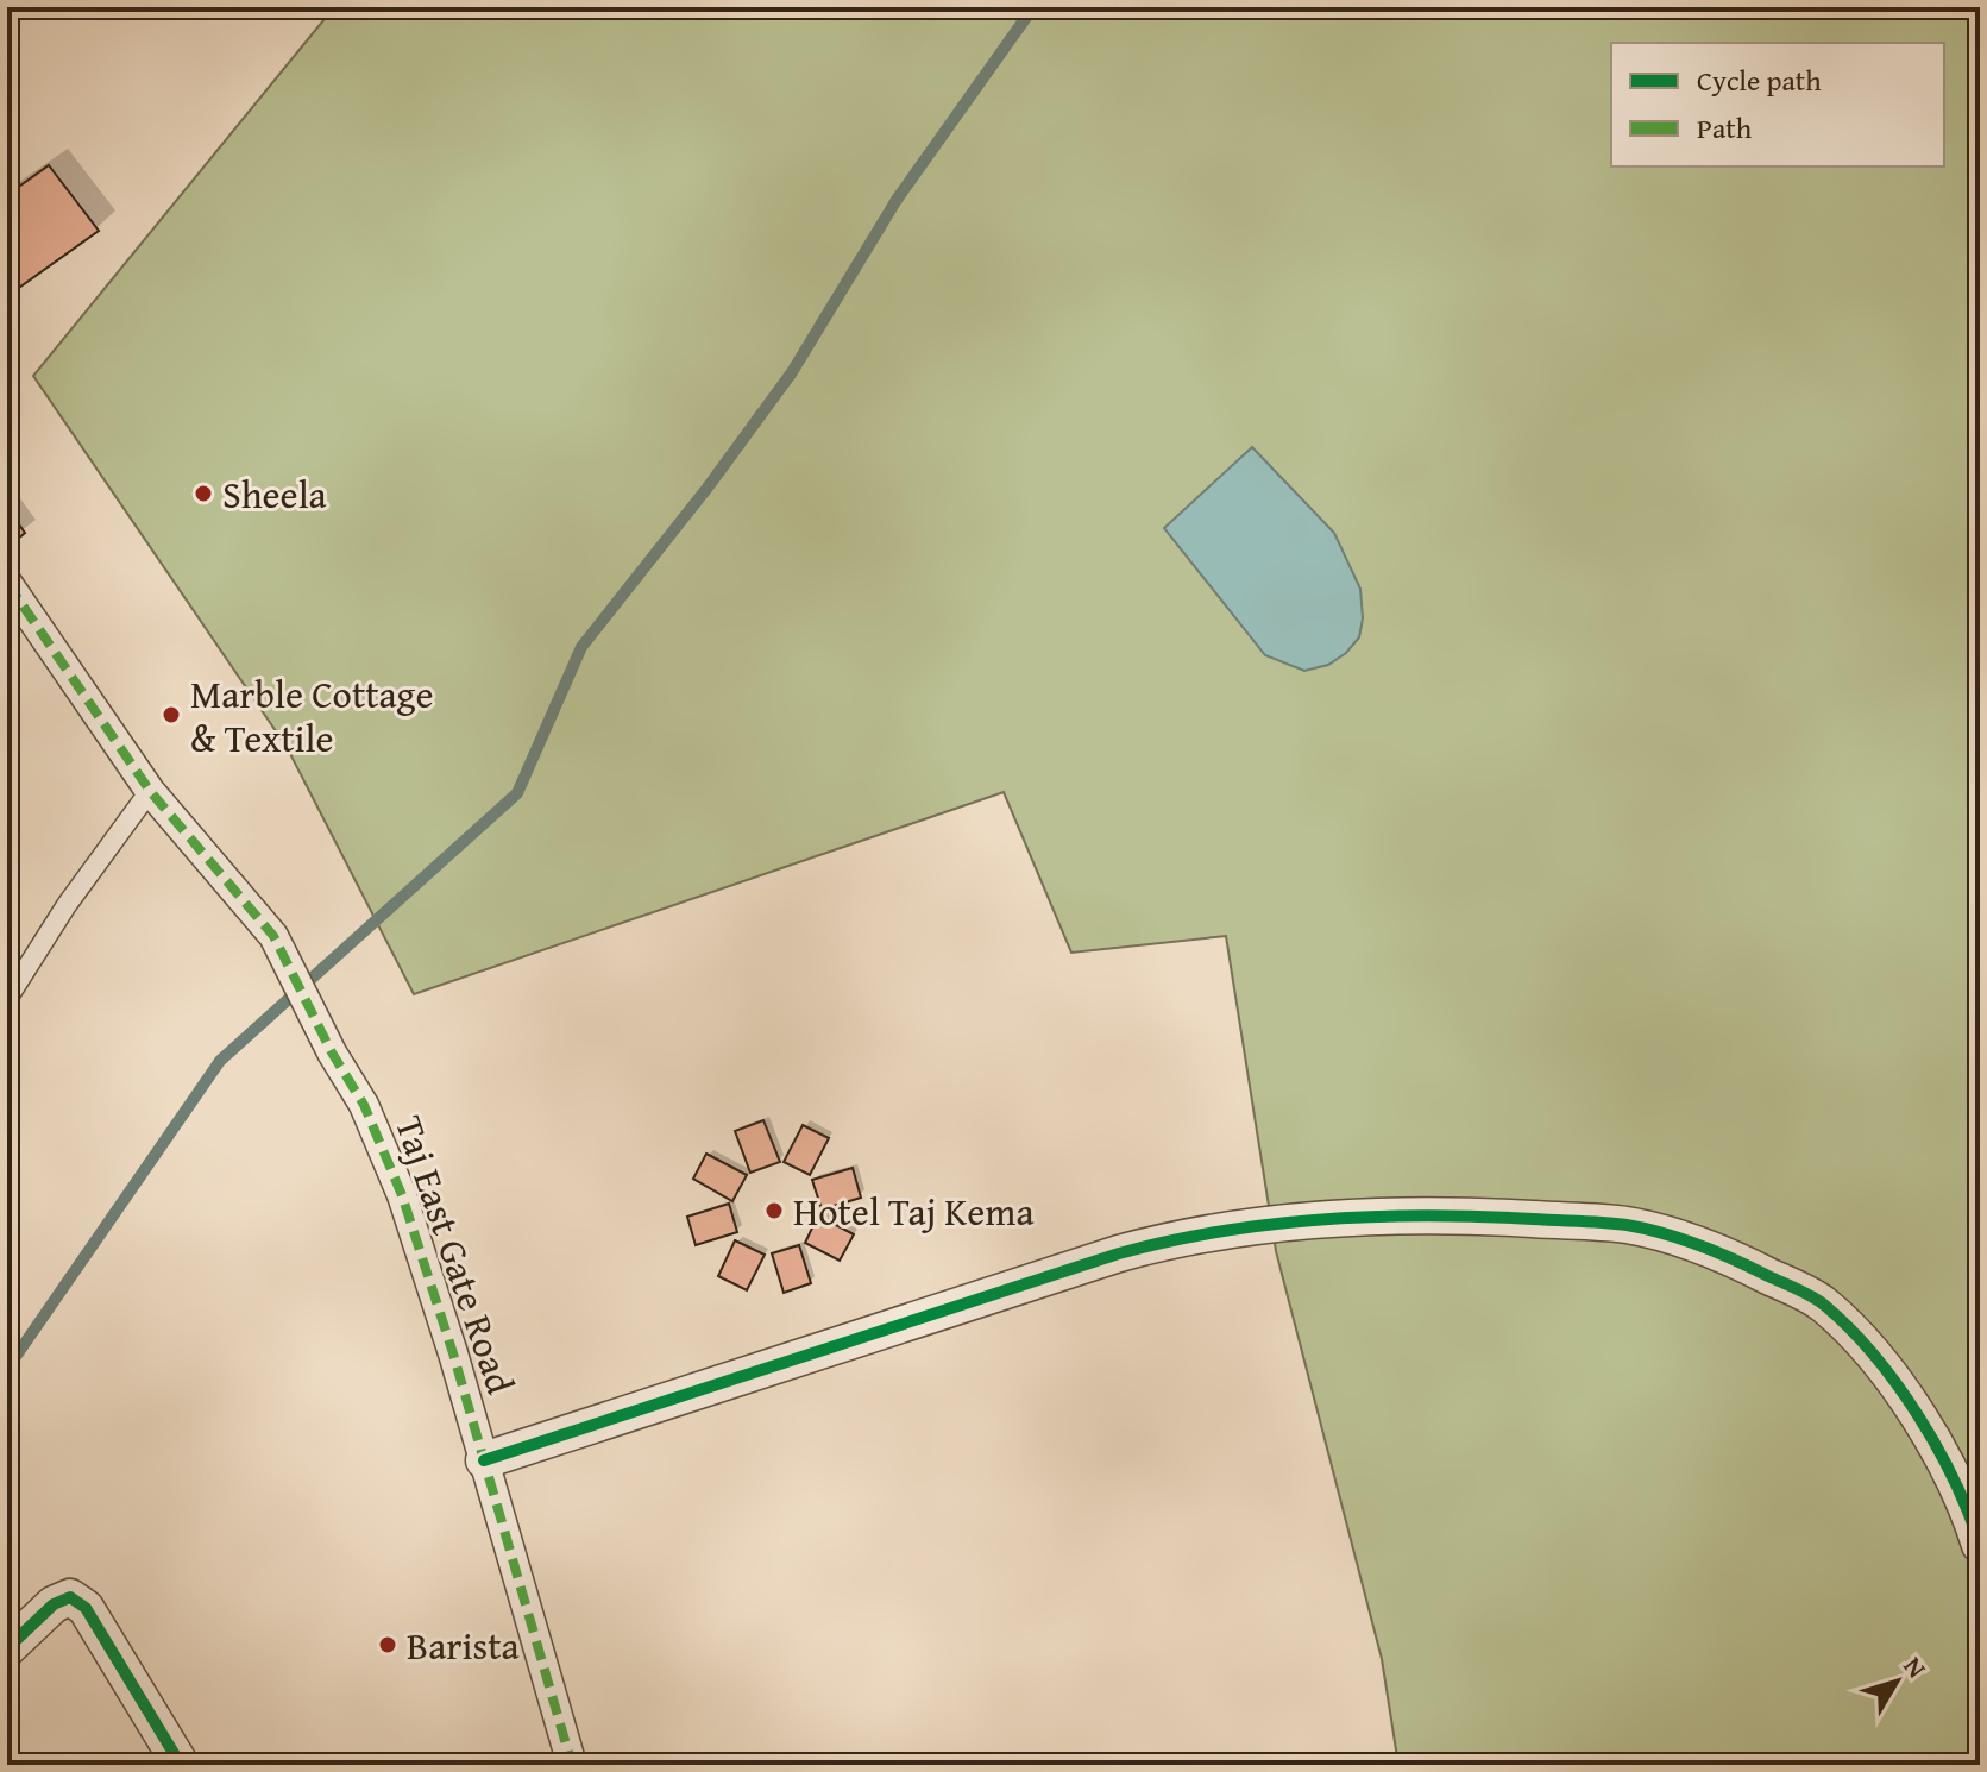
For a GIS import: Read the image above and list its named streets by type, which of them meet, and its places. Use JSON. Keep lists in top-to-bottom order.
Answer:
{
  "streets": {
    "street": ["Taj East Gate Road"]
  },
  "places": [
    "Sheela",
    "Marble Cottage & Textile",
    "Hotel Taj Kema",
    "Barista"
  ],
  "legend": ["Cycle path", "Path"],
  "north": "top right"
}
